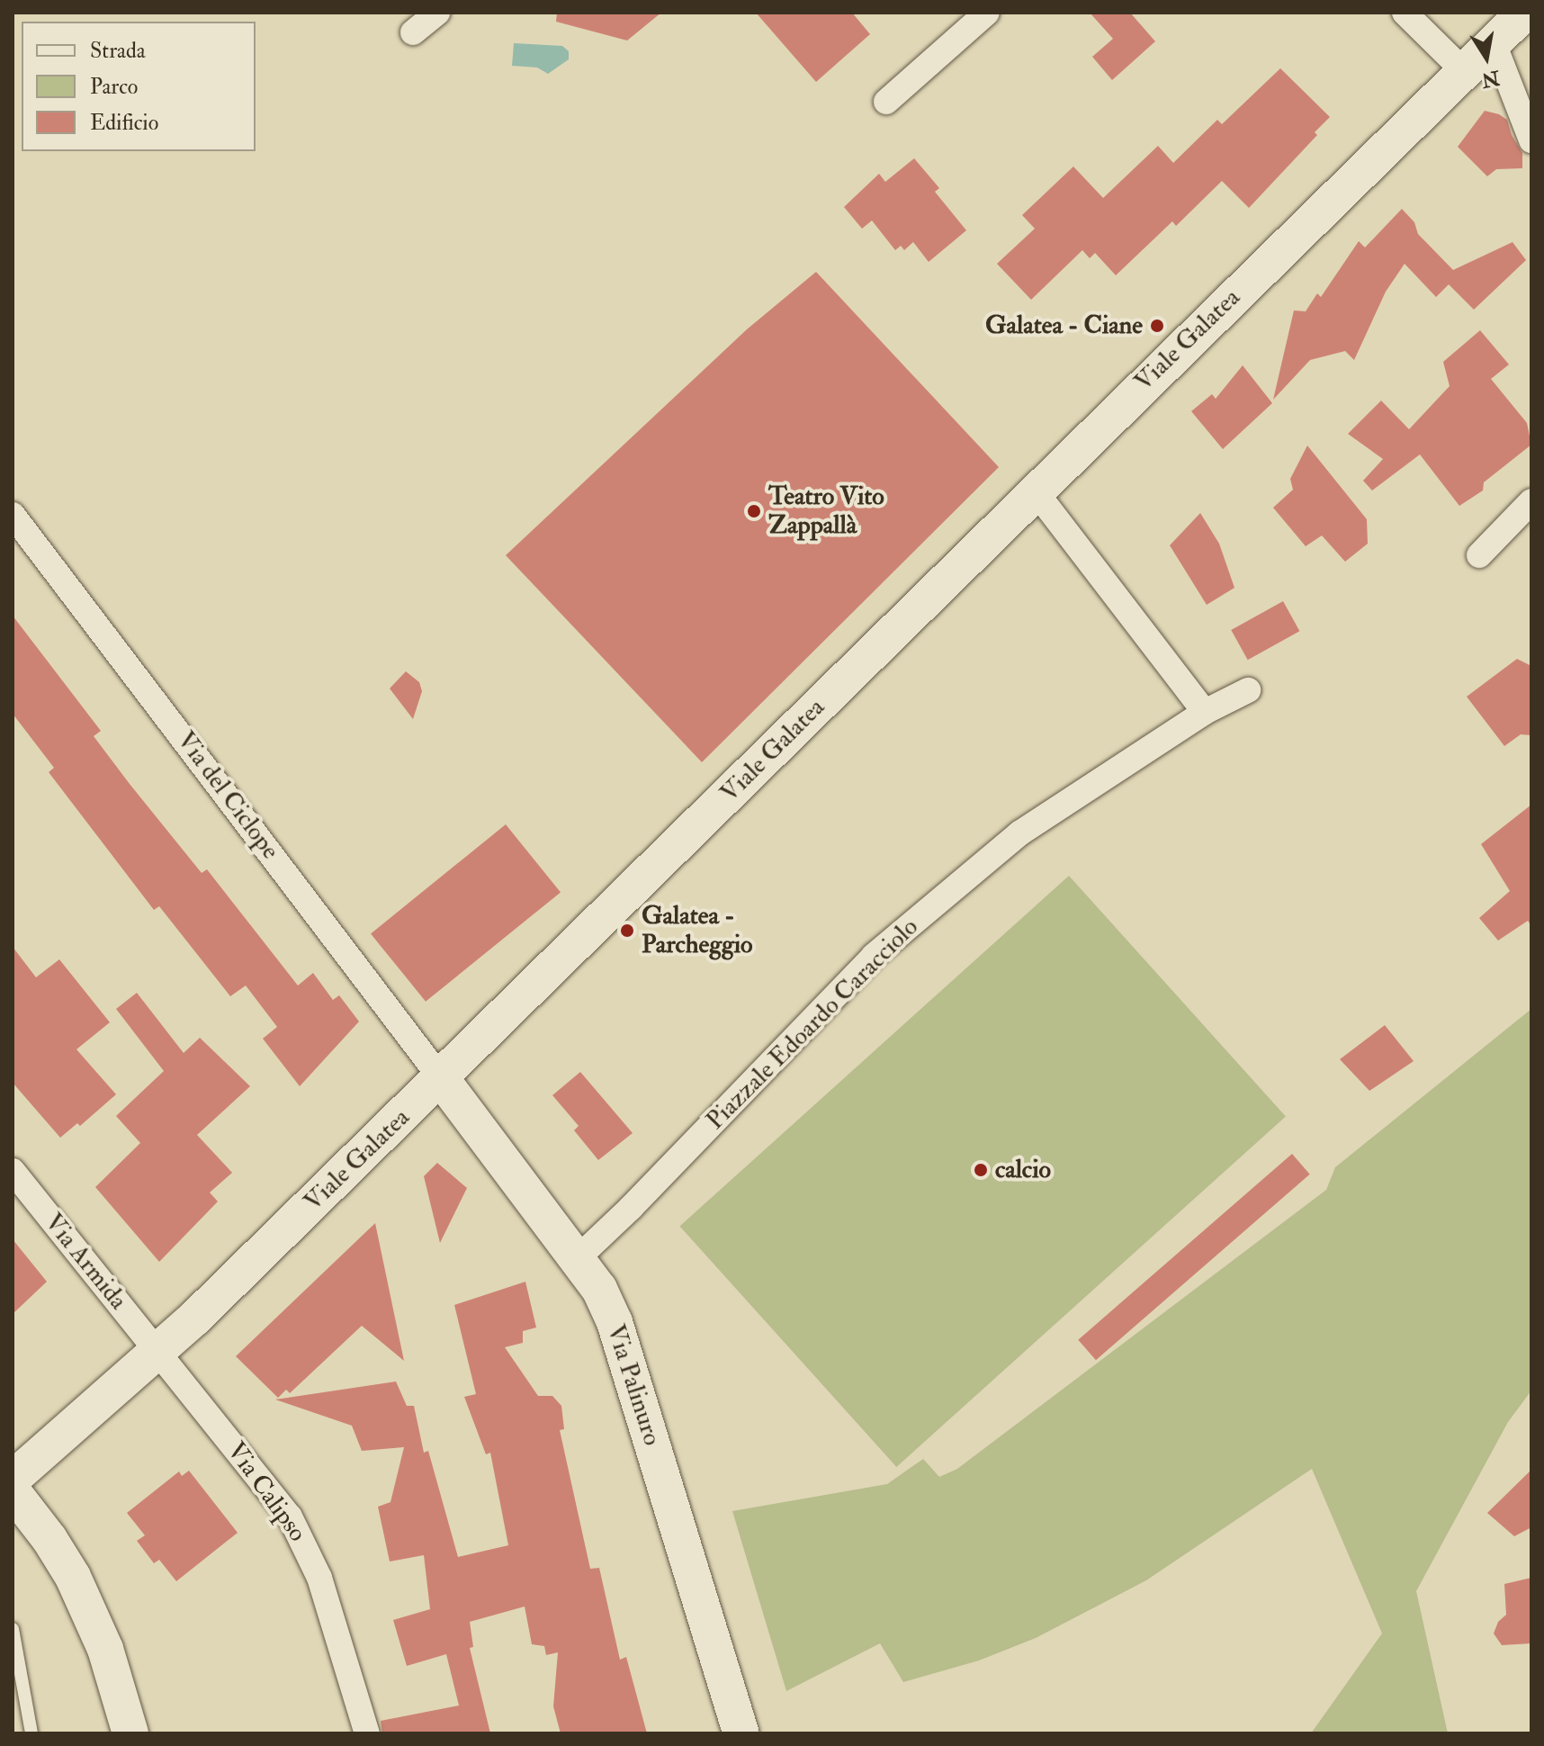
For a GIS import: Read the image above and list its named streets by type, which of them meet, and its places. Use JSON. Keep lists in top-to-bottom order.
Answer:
{
  "streets": {
    "main road": ["Viale Galatea", "Via Palinuro"],
    "street": [
      "Via del Ciclope",
      "Piazzale Edoardo Caracciolo",
      "Via Armida",
      "Via Calipso"
    ]
  },
  "crossings": [
    ["Viale Galatea", "Via del Ciclope"],
    ["Viale Galatea", "Via Armida"],
    ["Viale Galatea", "Via Palinuro"],
    ["Viale Galatea", "Via Calipso"],
    ["Via del Ciclope", "Via Palinuro"],
    ["Piazzale Edoardo Caracciolo", "Via Palinuro"],
    ["Via Armida", "Via Calipso"]
  ],
  "places": [
    "Galatea - Ciane",
    "Teatro Vito Zappallà",
    "Galatea - Parcheggio",
    "calcio"
  ],
  "legend": ["Strada", "Parco", "Edificio"],
  "north": "bottom"
}
